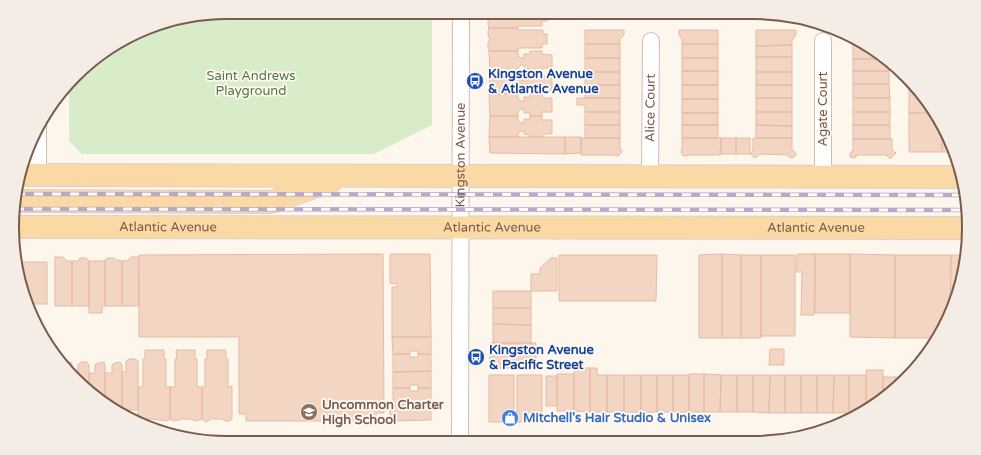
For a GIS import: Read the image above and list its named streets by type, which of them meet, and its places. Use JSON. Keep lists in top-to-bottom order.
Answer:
{
  "streets": {
    "main road": ["Atlantic Avenue"],
    "street": ["Alice Court", "Agate Court", "Kingston Avenue"]
  },
  "crossings": [
    ["Kingston Avenue", "Atlantic Avenue"]
  ],
  "parks": ["Saint Andrews Playground"],
  "places": {
    "bus stop": ["Kingston Avenue & Atlantic Avenue", "Kingston Avenue & Pacific Street"],
    "school or university": ["Uncommon Charter High School"],
    "shop": ["Mitchell's Hair Studio & Unisex"]
  }
}
